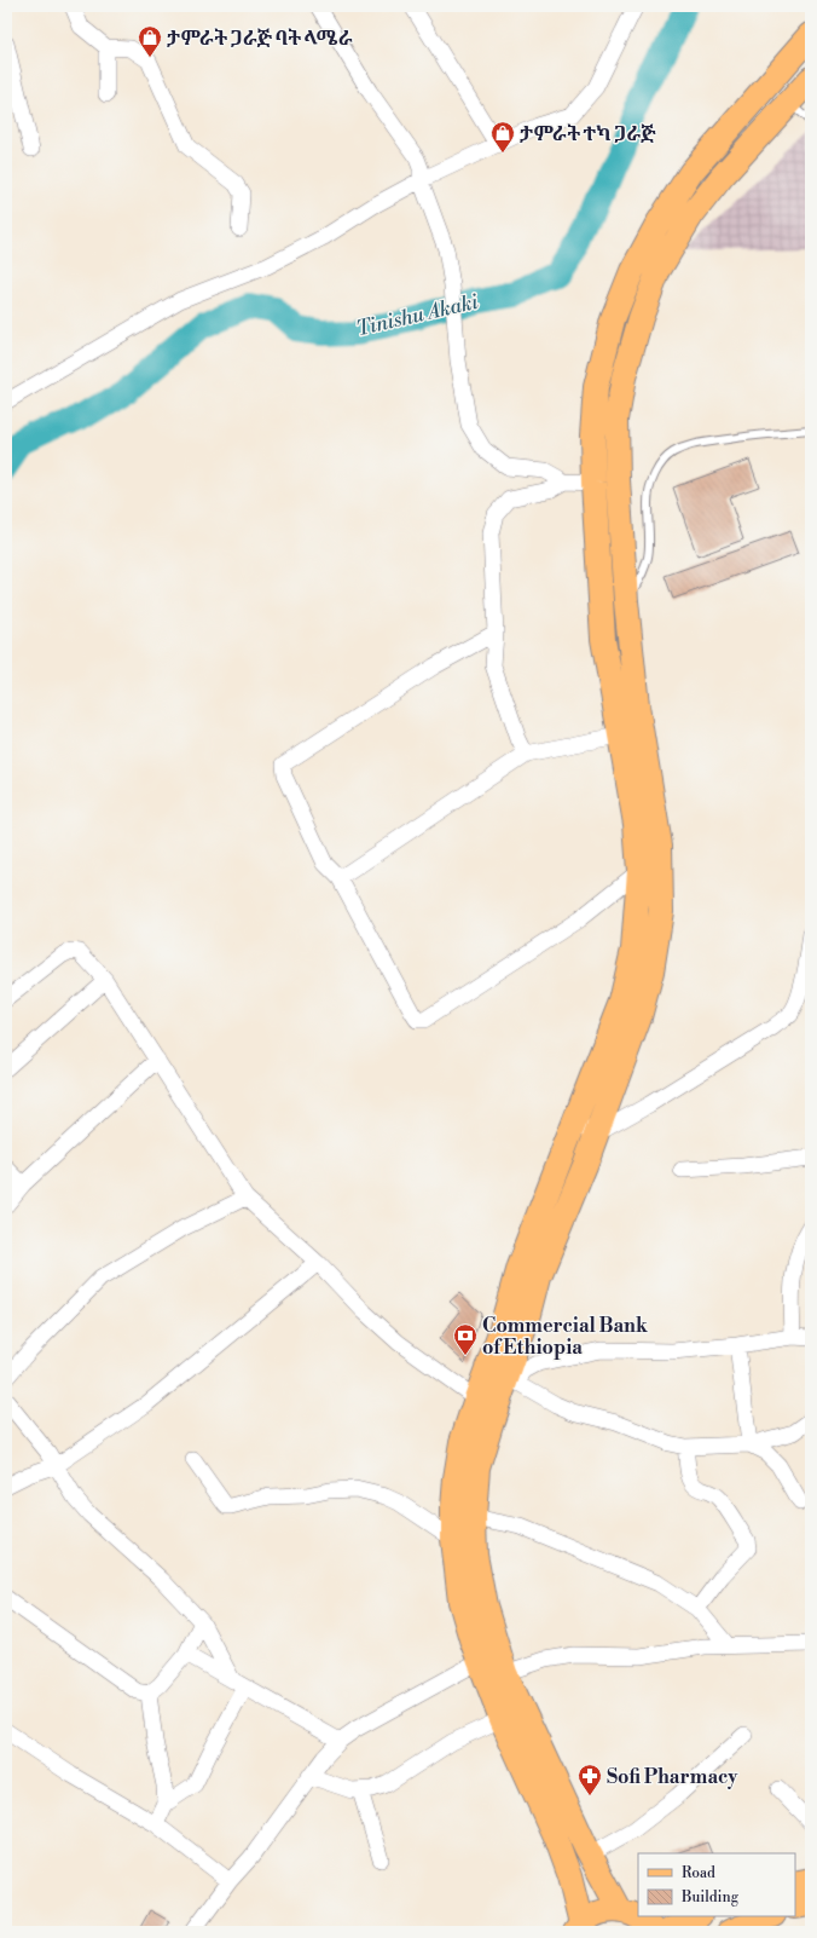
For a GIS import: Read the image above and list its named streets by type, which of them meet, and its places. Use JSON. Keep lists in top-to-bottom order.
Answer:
{
  "water": ["Tinishu Akaki"],
  "places": {
    "shop": ["ታምራት ጋራጅ ባት ላሜራ", "ታምራት ተካ ጋራጅ"],
    "bank": ["Commercial Bank of Ethiopia"],
    "pharmacy": ["Sofi Pharmacy"]
  },
  "legend": ["Road", "Building"]
}
